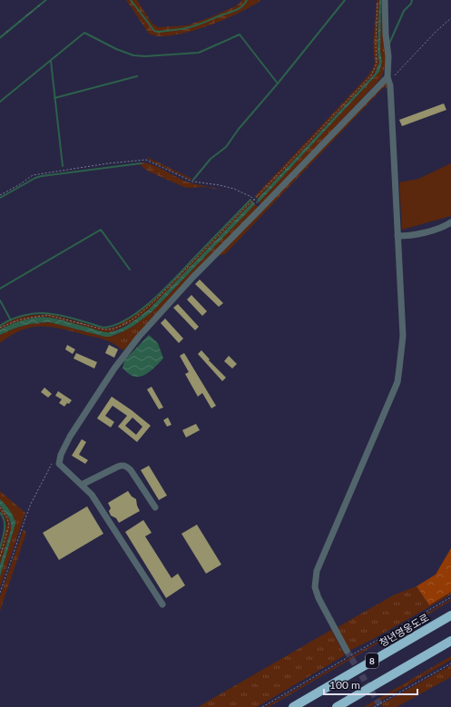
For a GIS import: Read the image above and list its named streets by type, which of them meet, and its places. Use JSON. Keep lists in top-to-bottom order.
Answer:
{
  "streets": {
    "highway": ["청년영웅도로", "8"]
  },
  "scale_bar": "100 m"
}
